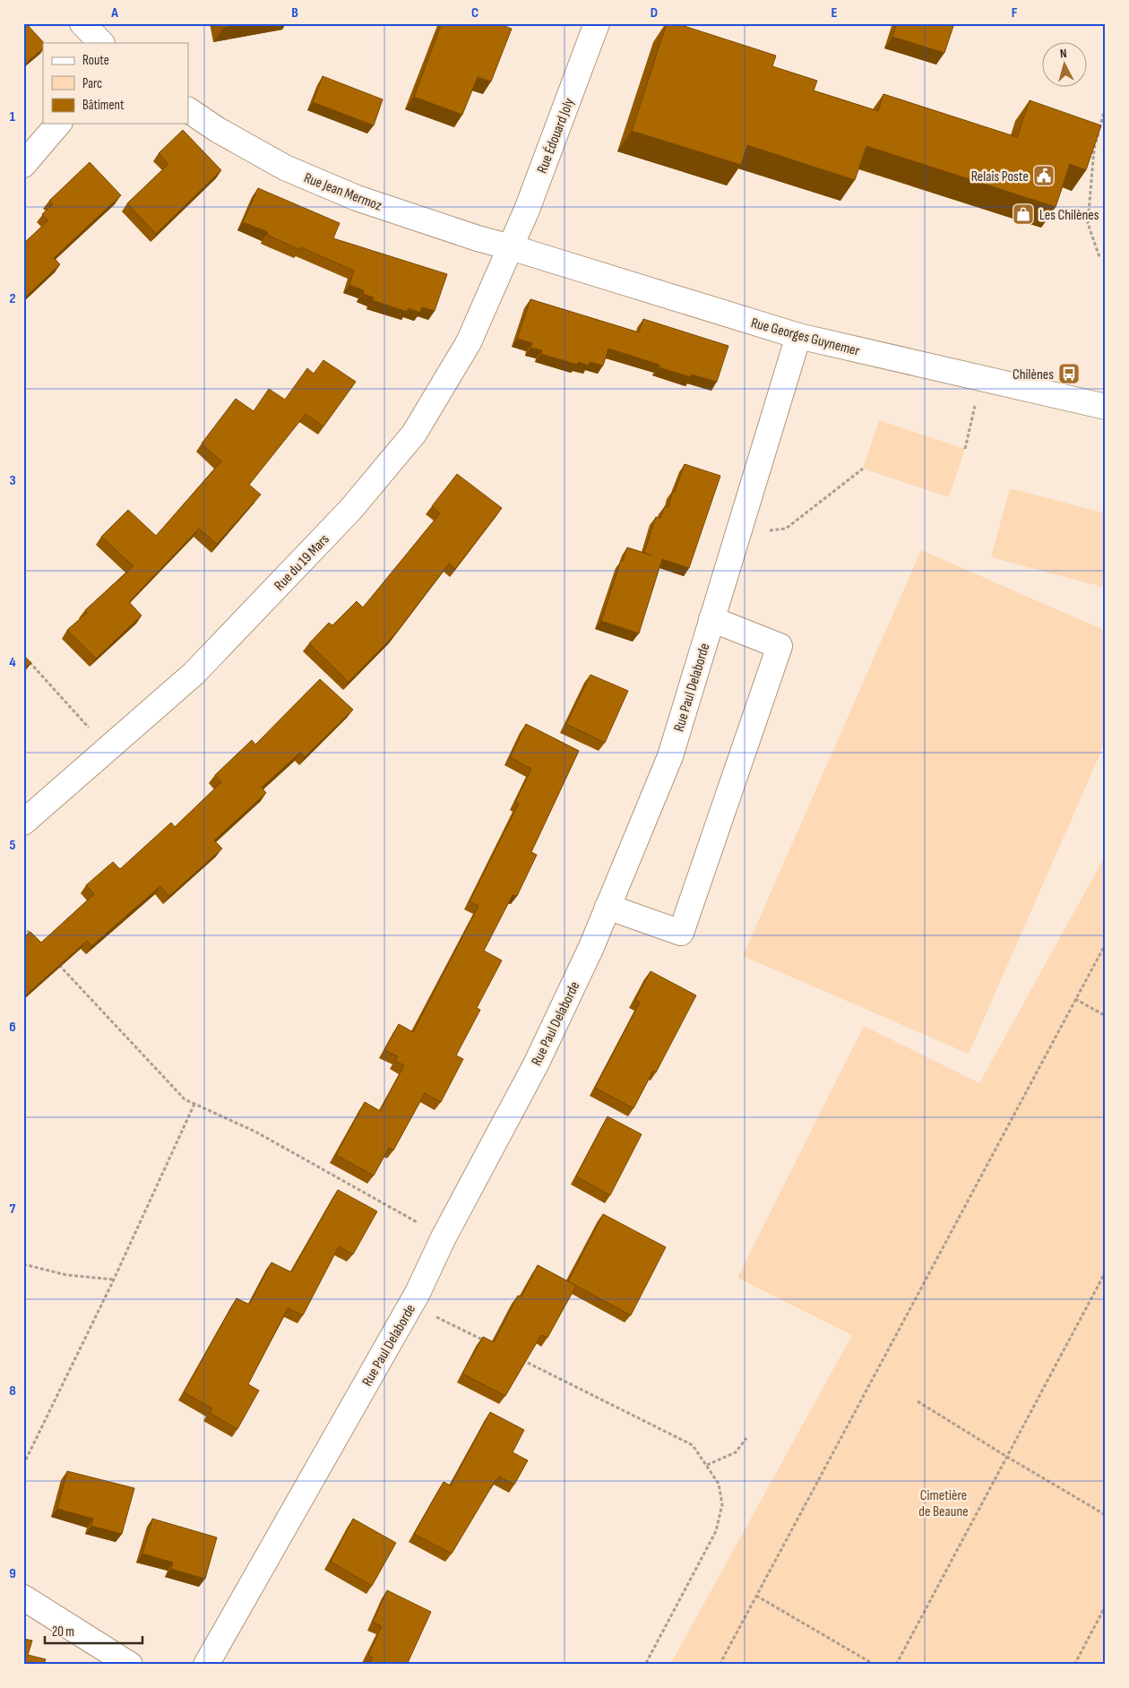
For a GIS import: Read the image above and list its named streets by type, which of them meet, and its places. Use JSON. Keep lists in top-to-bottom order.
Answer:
{
  "streets": {
    "street": [
      "Rue Édouard Joly",
      "Rue Jean Mermoz",
      "Rue Georges Guynemer",
      "Rue du 19 Mars",
      "Rue Paul Delaborde"
    ]
  },
  "crossings": [
    ["Rue Édouard Joly", "Rue Jean Mermoz"],
    ["Rue Édouard Joly", "Rue Georges Guynemer"],
    ["Rue Édouard Joly", "Rue du 19 Mars"],
    ["Rue Jean Mermoz", "Rue Georges Guynemer"],
    ["Rue Jean Mermoz", "Rue du 19 Mars"],
    ["Rue Georges Guynemer", "Rue du 19 Mars"],
    ["Rue Georges Guynemer", "Rue Paul Delaborde"]
  ],
  "parks": ["Cimetière de Beaune"],
  "places": {
    "public building": ["Relais Poste"],
    "shop": ["Les Chilènes"],
    "bus stop": ["Chilènes"]
  },
  "legend": ["Route", "Parc", "Bâtiment"],
  "scale_bar": "20 m",
  "north": "top",
  "grid": {
    "columns": [
      "A",
      "B",
      "C",
      "D",
      "E",
      "F"
    ],
    "rows": [
      "1",
      "2",
      "3",
      "4",
      "5",
      "6",
      "7",
      "8",
      "9"
    ]
  }
}
